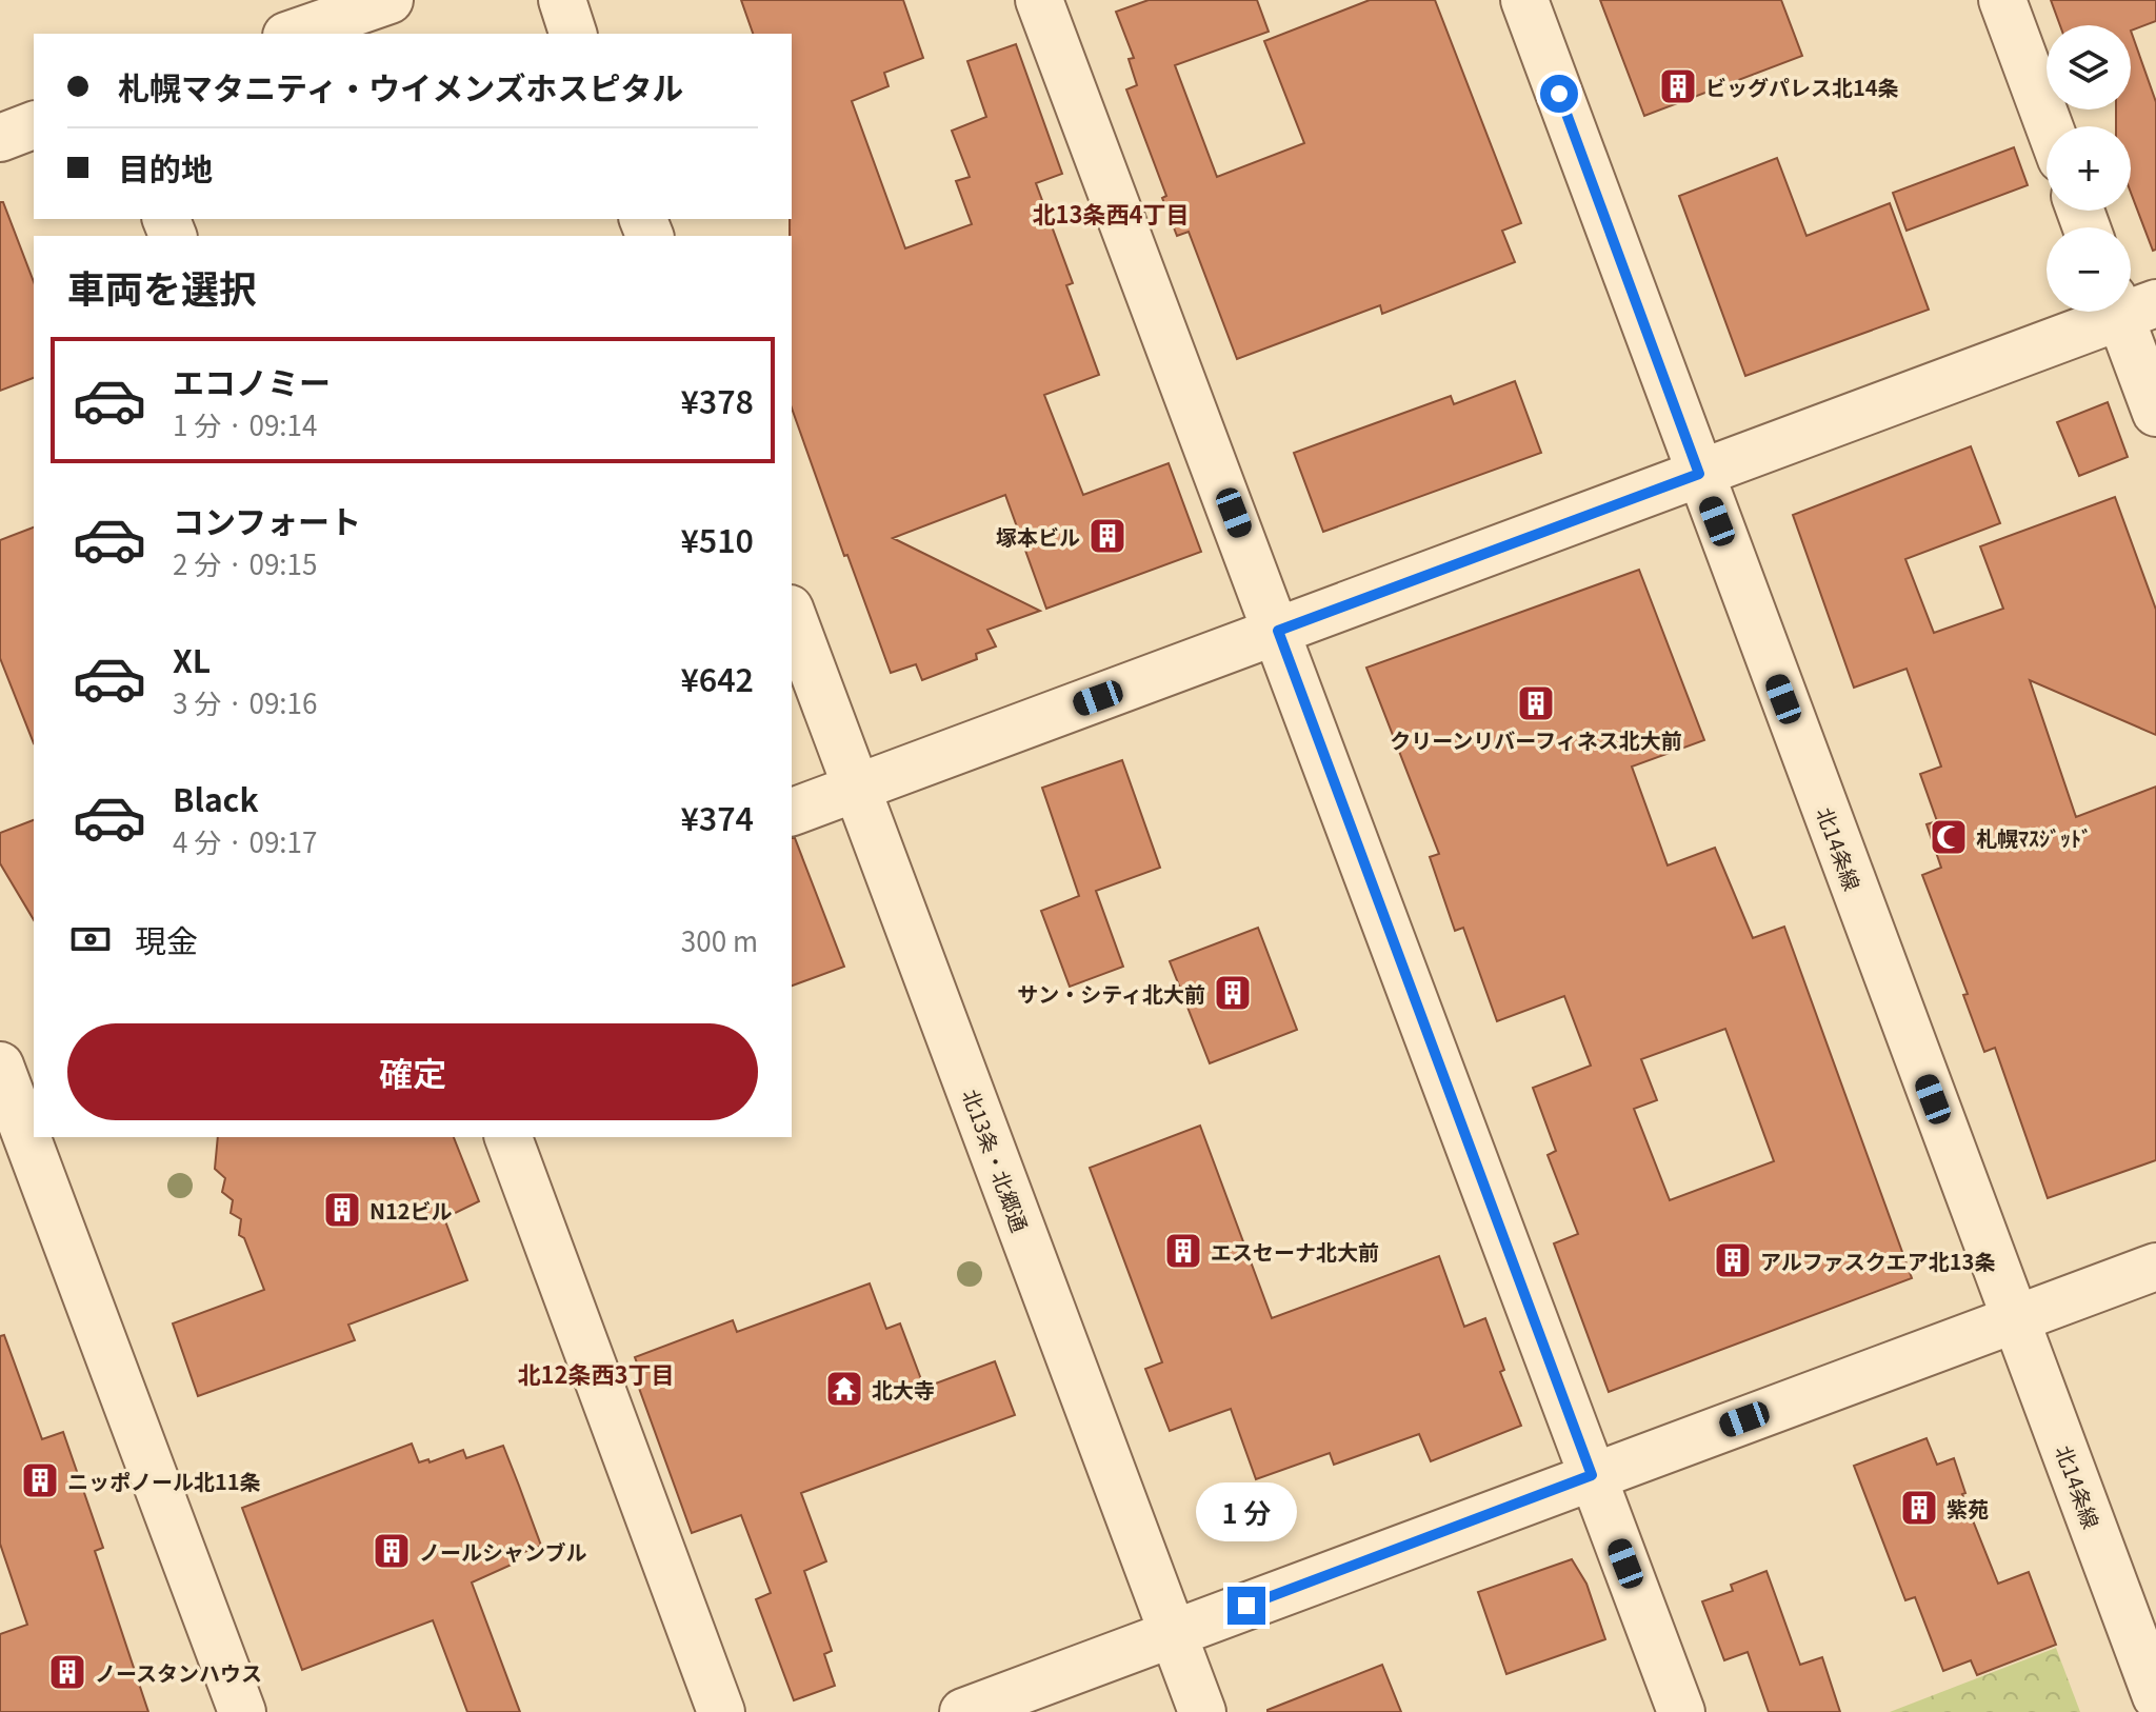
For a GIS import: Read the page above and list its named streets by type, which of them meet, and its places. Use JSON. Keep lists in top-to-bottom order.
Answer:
{
  "streets": {
    "street": ["北14条線", "北13条・北郷通"]
  },
  "districts": ["北13条西4丁目", "北12条西3丁目"],
  "places": {
    "building": [
      "ビッグパレス北14条",
      "塚本ビル",
      "クリーンリバーフィネス北大前",
      "サン・シティ北大前",
      "N12ビル",
      "エスセーナ北大前",
      "アルファスクエア北13条",
      "ニッポノール北11条",
      "紫苑",
      "ノールシャンブル",
      "ノースタンハウス"
    ],
    "mosque": ["札幌ﾏｽｼﾞｯﾄﾞ"],
    "temple": ["北大寺"]
  },
  "page": {
    "map_buttons": ["+", "−"],
    "banner": ["札幌マタニティ・ウイメンズホスピタル", "目的地"],
    "heading": "車両を選択",
    "list": [
      {
        "name": "エコノミー",
        "note": "1 分 · 09:14",
        "value": "¥378"
      },
      {
        "name": "コンフォート",
        "note": "2 分 · 09:15",
        "value": "¥510"
      },
      {
        "name": "XL",
        "note": "3 分 · 09:16",
        "value": "¥642"
      },
      {
        "name": "Black",
        "note": "4 分 · 09:17",
        "value": "¥374"
      }
    ],
    "pay": ["現金", "300 m"],
    "buttons": "確定",
    "bubble": "1 分"
  }
}
